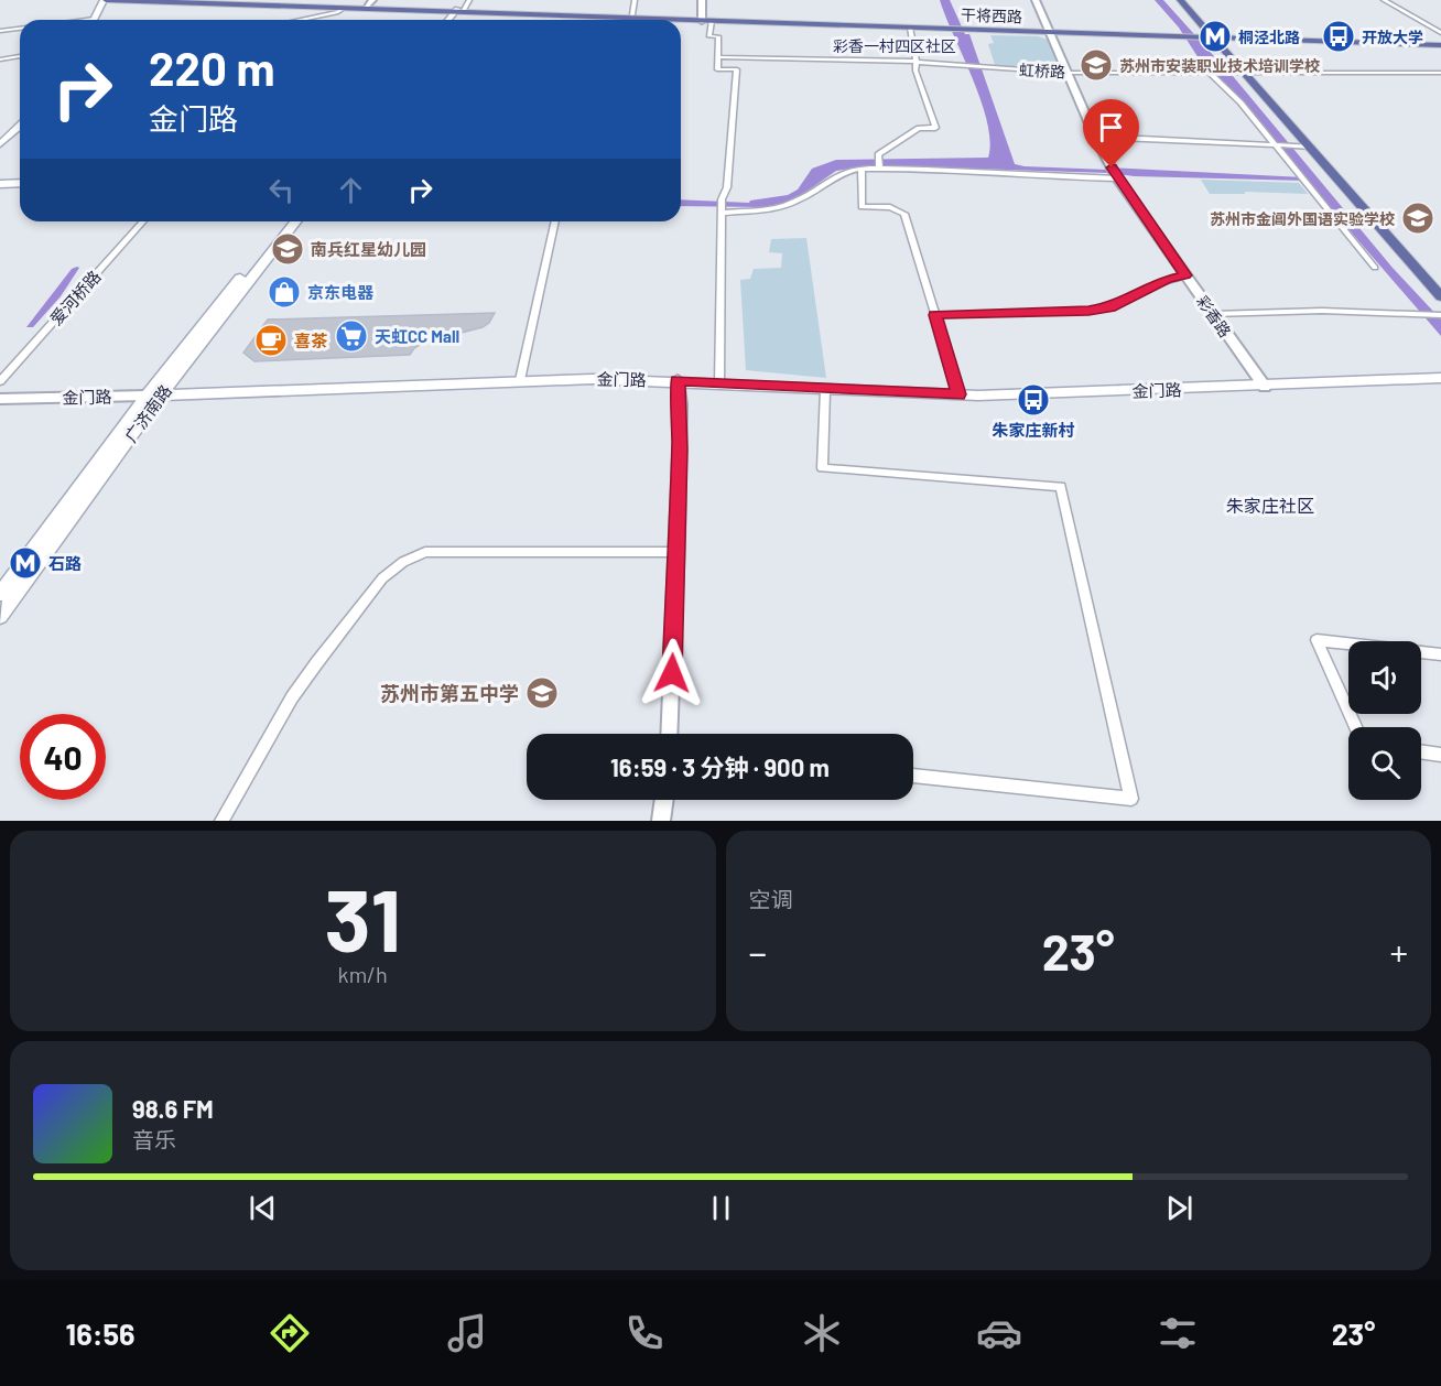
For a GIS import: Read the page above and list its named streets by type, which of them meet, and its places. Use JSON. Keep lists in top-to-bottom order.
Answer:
{
  "streets": {
    "main road": ["干将西路", "金门路", "广济南路"],
    "street": ["虹桥路", "爱河桥路", "彩香路"]
  },
  "crossings": [
    ["干将西路", "彩香路"],
    ["虹桥路", "彩香路"],
    ["彩香路", "金门路"],
    ["金门路", "广济南路"]
  ],
  "districts": ["彩香一村四区社区", "朱家庄社区"],
  "places": {
    "metro station": ["桐泾北路", "石路"],
    "bus stop": ["开放大学", "朱家庄新村"],
    "school or university": [
      "苏州市安装职业技术培训学校",
      "苏州市金阊外国语实验学校",
      "南兵红星幼儿园",
      "苏州市第五中学"
    ],
    "shop": ["京东电器"],
    "supermarket": ["天虹CC Mall"],
    "cafe": ["喜茶"]
  },
  "page": {
    "turn": ["220 m", "金门路"],
    "limit": "40",
    "trip": "16:59 · 3 分钟 · 900 m",
    "tile": [
      ["31", "km/h"],
      "空调"
    ],
    "heat": ["−", "23°", "+"],
    "song": ["98.6 FM", "音乐"],
    "tabs": ["16:56", "23°"]
  }
}
